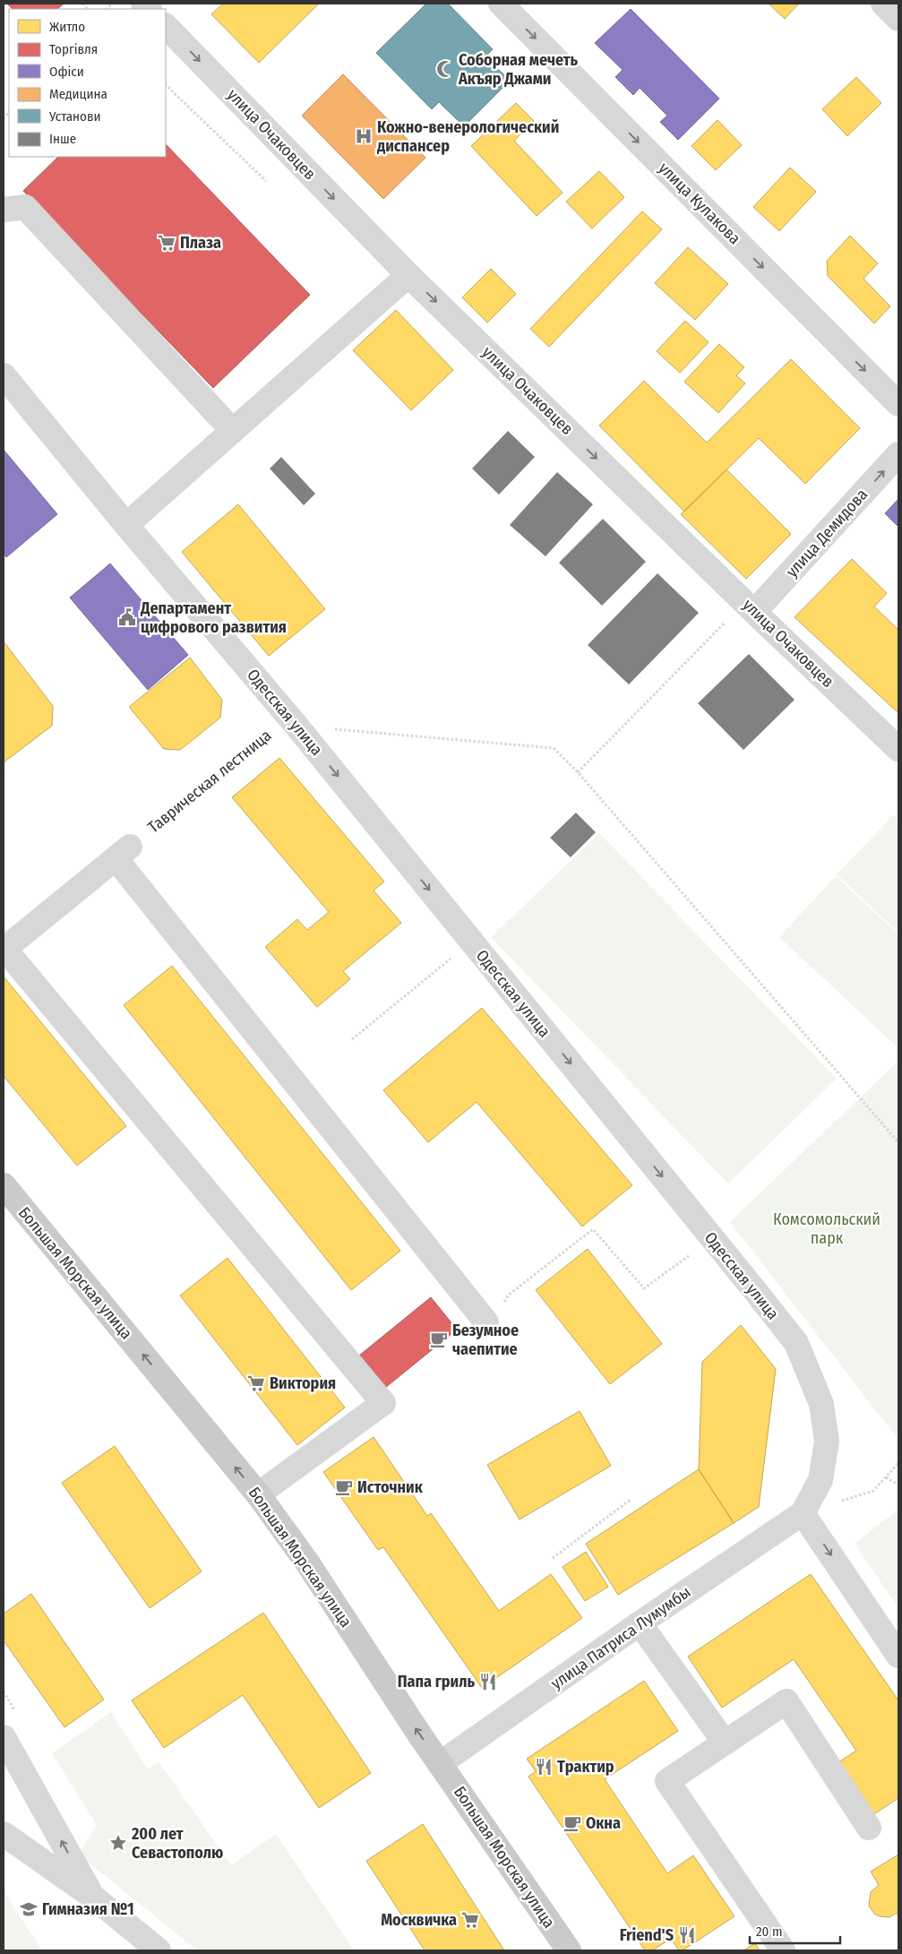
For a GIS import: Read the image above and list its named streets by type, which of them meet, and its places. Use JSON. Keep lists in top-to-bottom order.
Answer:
{
  "streets": {
    "main road": ["Большая Морская улица"],
    "street": [
      "улица Очаковцев",
      "улица Кулакова",
      "улица Демидова",
      "Одесская улица",
      "улица Патриса Лумумбы"
    ],
    "path": ["Таврическая лестница"]
  },
  "crossings": [
    ["улица Очаковцев", "улица Демидова"],
    ["Одесская улица", "Таврическая лестница"],
    ["Одесская улица", "улица Патриса Лумумбы"],
    ["Большая Морская улица", "улица Патриса Лумумбы"]
  ],
  "one_way": [
    "улица Очаковцев",
    "улица Кулакова",
    "улица Демидова",
    "Большая Морская улица"
  ],
  "parks": ["Комсомольский парк"],
  "places": {
    "mosque": ["Соборная мечеть Акъяр Джами"],
    "hospital": ["Кожно-венерологический диспансер"],
    "supermarket": ["Плаза", "Виктория", "Москвичка"],
    "public building": ["Департамент цифрового развития"],
    "cafe": ["Безумное чаепитие", "Источник", "Окна"],
    "restaurant": ["Папа гриль", "Трактир", "Friend'S"],
    "place": ["200 лет Севастополю"],
    "school or university": ["Гимназия №1"]
  },
  "legend": [
    "Житло",
    "Торгівля",
    "Офіси",
    "Медицина",
    "Установи",
    "Інше"
  ],
  "scale_bar": "20 m"
}
